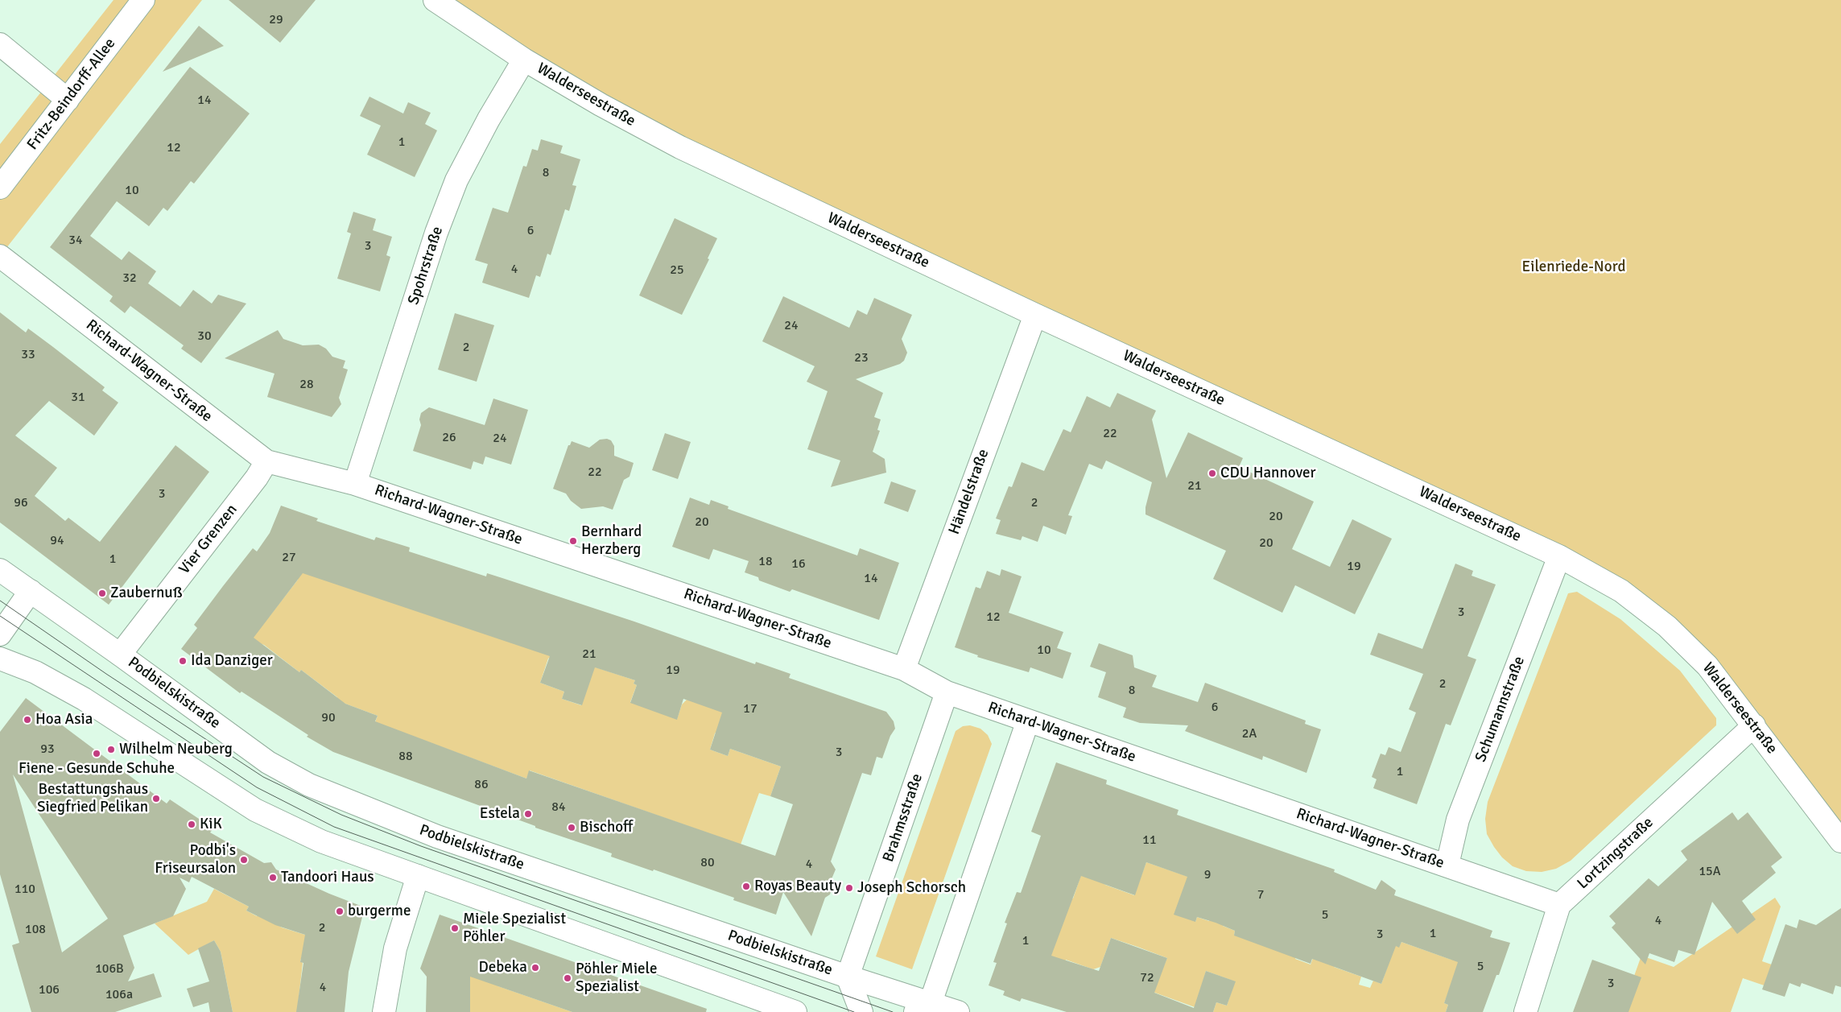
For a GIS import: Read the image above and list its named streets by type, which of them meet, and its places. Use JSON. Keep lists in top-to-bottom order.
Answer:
{
  "streets": {
    "street": [
      "Fritz-Beindorff-Allee",
      "Walderseestraße",
      "Spohrstraße",
      "Richard-Wagner-Straße",
      "Händelstraße",
      "Vier Grenzen",
      "Podbielskistraße",
      "Schumannstraße",
      "Brahmsstraße",
      "Lortzingstraße"
    ]
  },
  "crossings": [
    ["Walderseestraße", "Spohrstraße"],
    ["Walderseestraße", "Händelstraße"],
    ["Walderseestraße", "Schumannstraße"],
    ["Walderseestraße", "Lortzingstraße"],
    ["Spohrstraße", "Richard-Wagner-Straße"],
    ["Richard-Wagner-Straße", "Händelstraße"],
    ["Richard-Wagner-Straße", "Vier Grenzen"],
    ["Richard-Wagner-Straße", "Schumannstraße"],
    ["Richard-Wagner-Straße", "Brahmsstraße"],
    ["Richard-Wagner-Straße", "Lortzingstraße"],
    ["Vier Grenzen", "Podbielskistraße"],
    ["Podbielskistraße", "Brahmsstraße"]
  ],
  "parks": ["Eilenriede-Nord"],
  "places": [
    "CDU Hannover",
    "Bernhard Herzberg",
    "Zaubernuß",
    "Ida Danziger",
    "Hoa Asia",
    "Wilhelm Neuberg",
    "Fiene - Gesunde Schuhe",
    "Bestattungshaus Siegfried Pelikan",
    "Estela",
    "KiK",
    "Bischoff",
    "Podbi's Friseursalon",
    "Tandoori Haus",
    "Royas Beauty",
    "Joseph Schorsch",
    "burgerme",
    "Miele Spezialist Pöhler",
    "Debeka",
    "Pöhler Miele Spezialist"
  ],
  "house_numbers": [
    "29",
    "14",
    "1",
    "12",
    "8",
    "10",
    "6",
    "34",
    "3",
    "4",
    "25",
    "32",
    "24",
    "30",
    "2",
    "33",
    "23",
    "28",
    "31",
    "22",
    "26",
    "24",
    "22",
    "21",
    "3",
    "96",
    "2",
    "20",
    "20",
    "94",
    "20",
    "27",
    "1",
    "18",
    "16",
    "19",
    "14",
    "3",
    "12",
    "10",
    "21",
    "19",
    "2",
    "8",
    "6",
    "17",
    "90",
    "2A",
    "93",
    "3",
    "88",
    "1",
    "86",
    "84",
    "11",
    "80",
    "4",
    "15A",
    "9",
    "110",
    "7",
    "5",
    "4",
    "2",
    "108",
    "1",
    "3",
    "1",
    "5",
    "106B",
    "72",
    "3",
    "4",
    "106",
    "106a"
  ]
}
